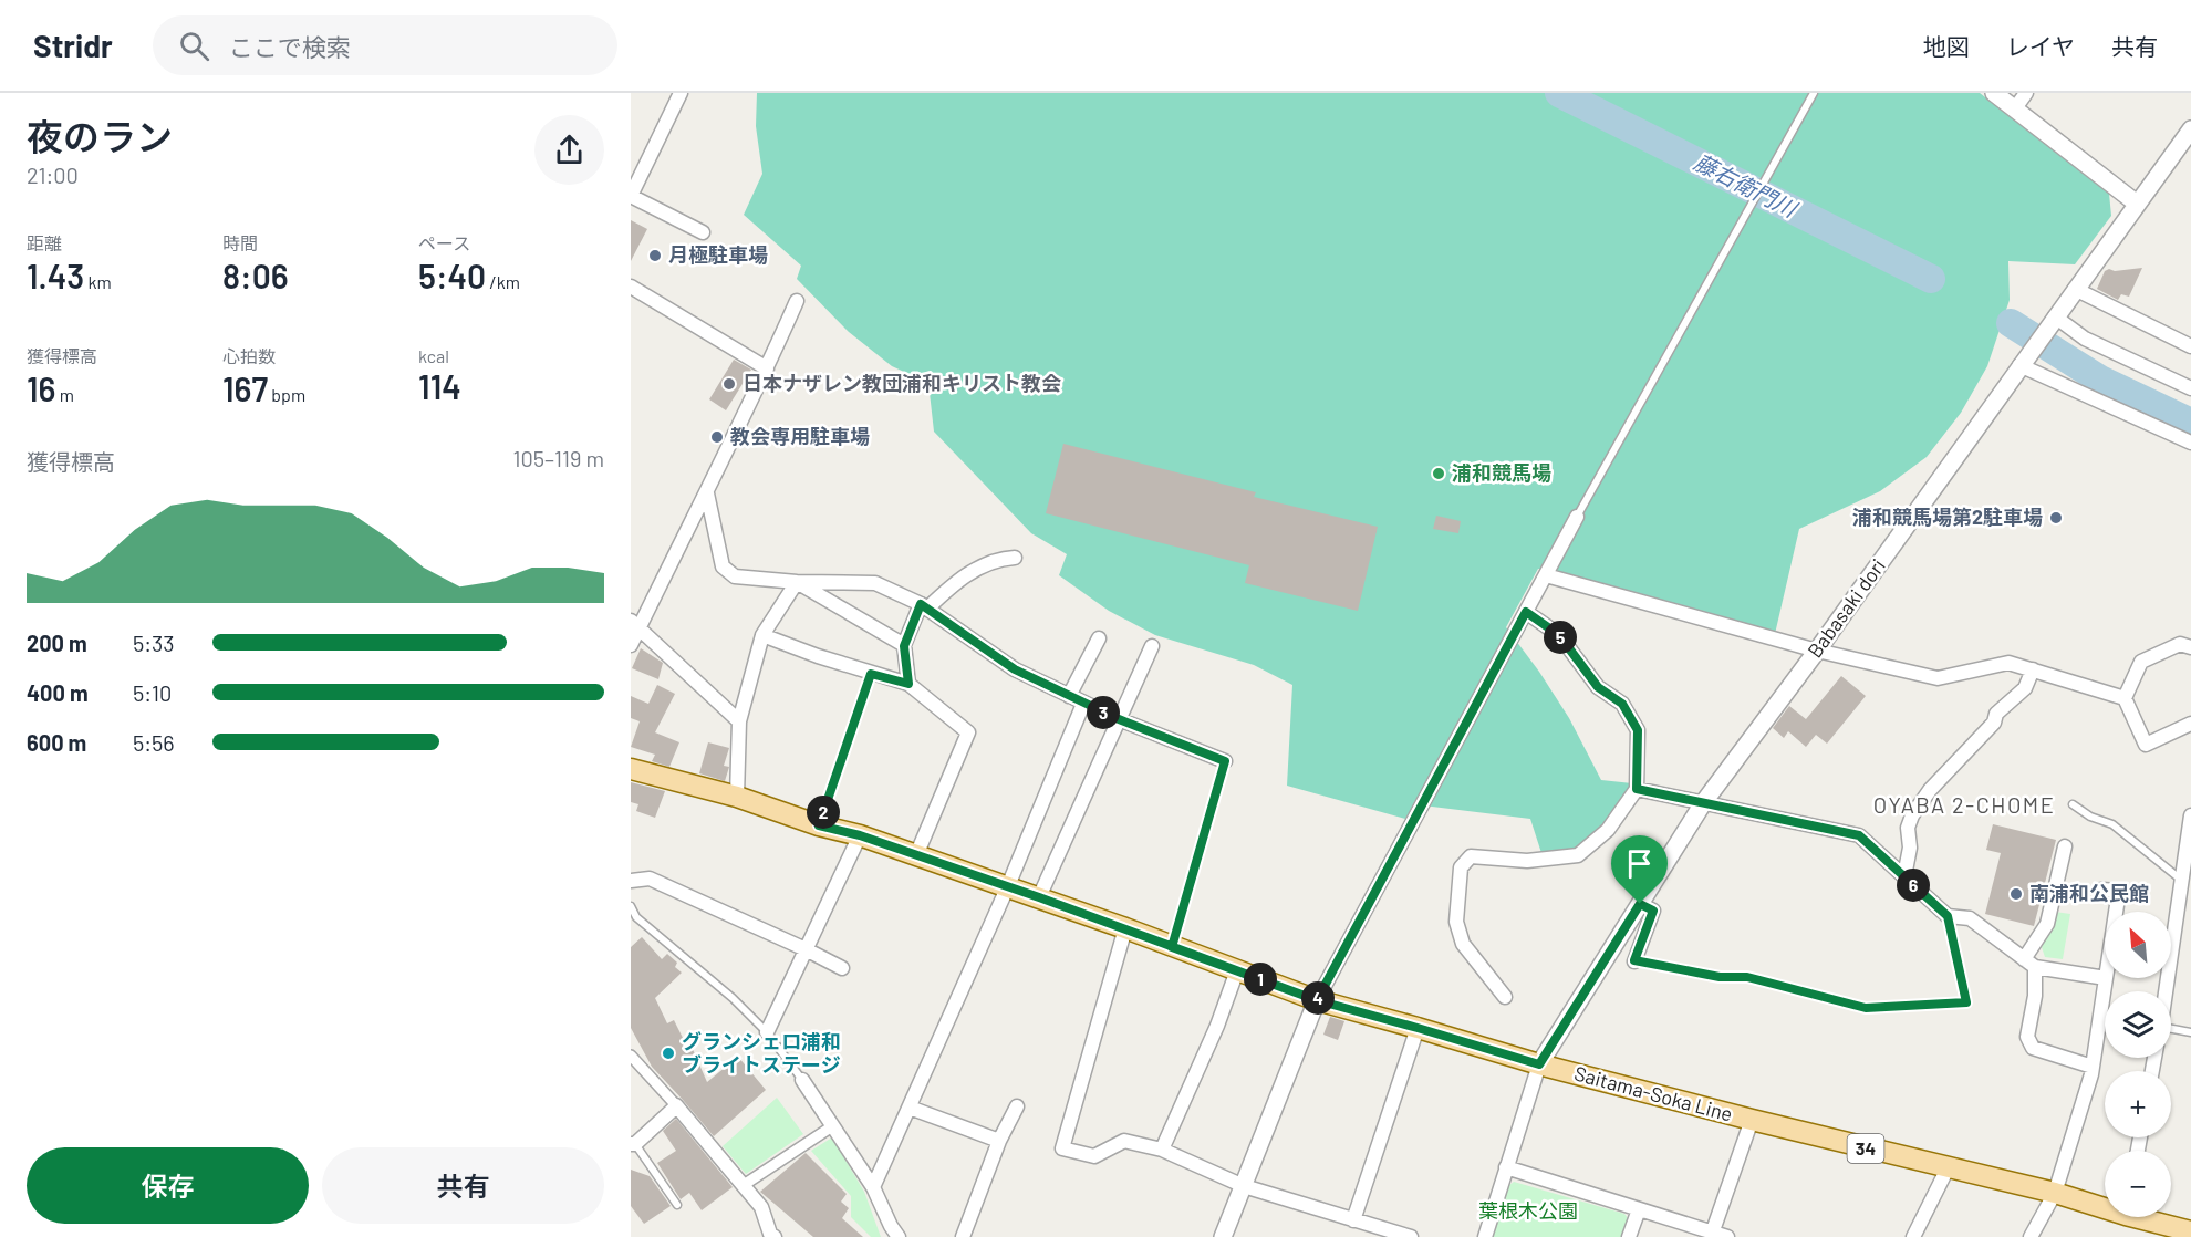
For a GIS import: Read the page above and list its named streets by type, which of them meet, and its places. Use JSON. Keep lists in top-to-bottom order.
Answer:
{
  "streets": {
    "main road": ["Saitama-Soka Line", "34"],
    "street": ["Babasaki dori"]
  },
  "crossings": [
    ["Babasaki dori", "Saitama-Soka Line"]
  ],
  "districts": ["OYABA 2-CHOME"],
  "water": ["藤右衛門川"],
  "parks": ["葉根木公園"],
  "places": [
    "月極駐車場",
    "日本ナザレン教団浦和キリスト教会",
    "教会専用駐車場",
    "浦和競馬場",
    "浦和競馬場第2駐車場",
    "南浦和公民館",
    "グランシェロ浦和 ブライトステージ"
  ],
  "north": "top left",
  "page": {
    "header": "Stridr",
    "search": "ここで検索",
    "nav": ["地図", "レイヤ", "共有"],
    "heading": ["夜のラン", "21:00"],
    "stats": [
      ["距離", "1.43 km"],
      ["時間", "8:06"],
      ["ペース", "5:40 /km"],
      ["獲得標高", "16 m"],
      ["心拍数", "167 bpm"],
      ["kcal", "114"]
    ],
    "chart": ["獲得標高", "105–119 m"],
    "list": [
      {
        "name": "200 m",
        "note": "5:33"
      },
      {
        "name": "400 m",
        "note": "5:10"
      },
      {
        "name": "600 m",
        "note": "5:56"
      }
    ],
    "pins": [
      "5",
      "3",
      "2",
      "6",
      "1",
      "4"
    ],
    "map_buttons": ["+", "−"],
    "buttons": ["保存", "共有"]
  }
}
